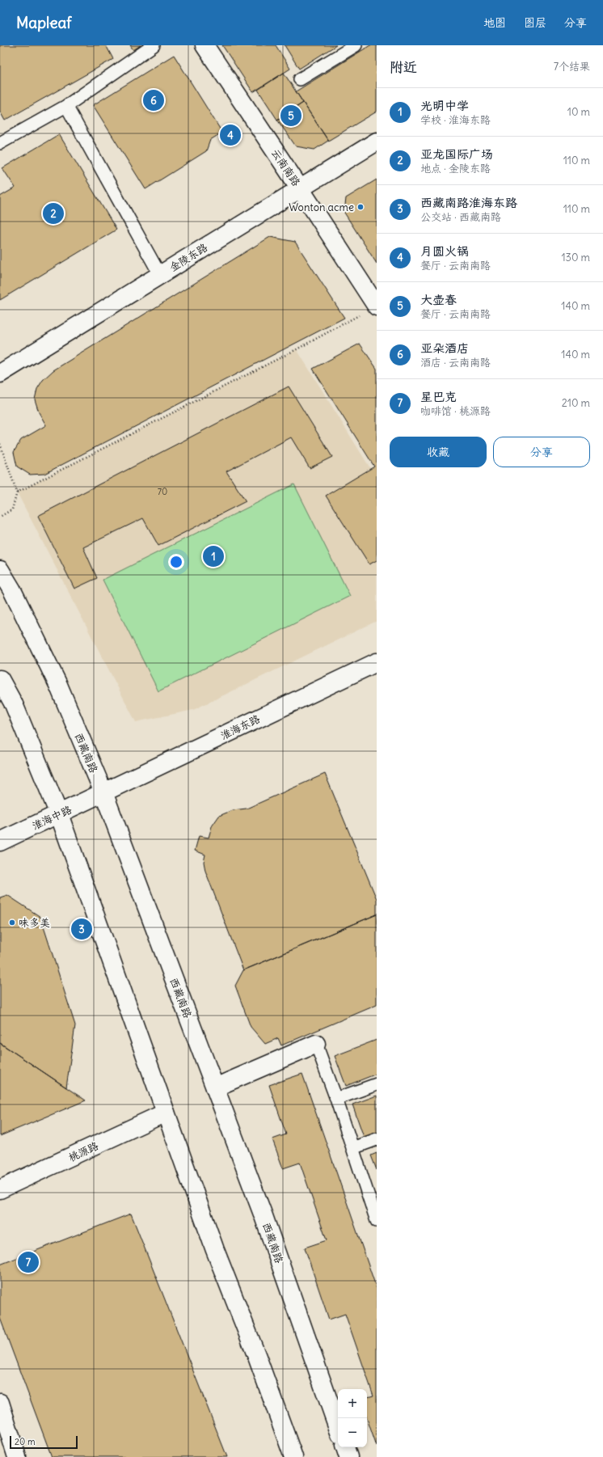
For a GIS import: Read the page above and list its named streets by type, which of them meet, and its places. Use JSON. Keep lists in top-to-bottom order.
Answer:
{
  "streets": {
    "main road": [
      "云南南路",
      "金陵东路",
      "淮海东路",
      "西藏南路",
      "淮海中路",
      "桃源路"
    ]
  },
  "crossings": [
    ["云南南路", "金陵东路"],
    ["淮海东路", "西藏南路"],
    ["淮海东路", "淮海中路"],
    ["西藏南路", "淮海中路"]
  ],
  "places": ["Wonton acme", "味多美"],
  "house_numbers": ["70"],
  "scale_bar": "20 m",
  "page": {
    "header": "Mapleaf",
    "nav": ["地图", "图层", "分享"],
    "heading": ["附近", "7个结果"],
    "list": [
      {
        "mark": "1",
        "name": "光明中学",
        "note": "学校 · 淮海东路",
        "value": "10 m"
      },
      {
        "mark": "2",
        "name": "亚龙国际广场",
        "note": "地点 · 金陵东路",
        "value": "110 m"
      },
      {
        "mark": "3",
        "name": "西藏南路淮海东路",
        "note": "公交站 · 西藏南路",
        "value": "110 m"
      },
      {
        "mark": "4",
        "name": "月圆火锅",
        "note": "餐厅 · 云南南路",
        "value": "130 m"
      },
      {
        "mark": "5",
        "name": "大壶春",
        "note": "餐厅 · 云南南路",
        "value": "140 m"
      },
      {
        "mark": "6",
        "name": "亚朵酒店",
        "note": "酒店 · 云南南路",
        "value": "140 m"
      },
      {
        "mark": "7",
        "name": "星巴克",
        "note": "咖啡馆 · 桃源路",
        "value": "210 m"
      }
    ],
    "pins": [
      "6",
      "5",
      "4",
      "2",
      "1",
      "3",
      "7"
    ],
    "buttons": ["收藏", "分享"],
    "map_buttons": ["+", "−"],
    "scale": "20 m"
  }
}
